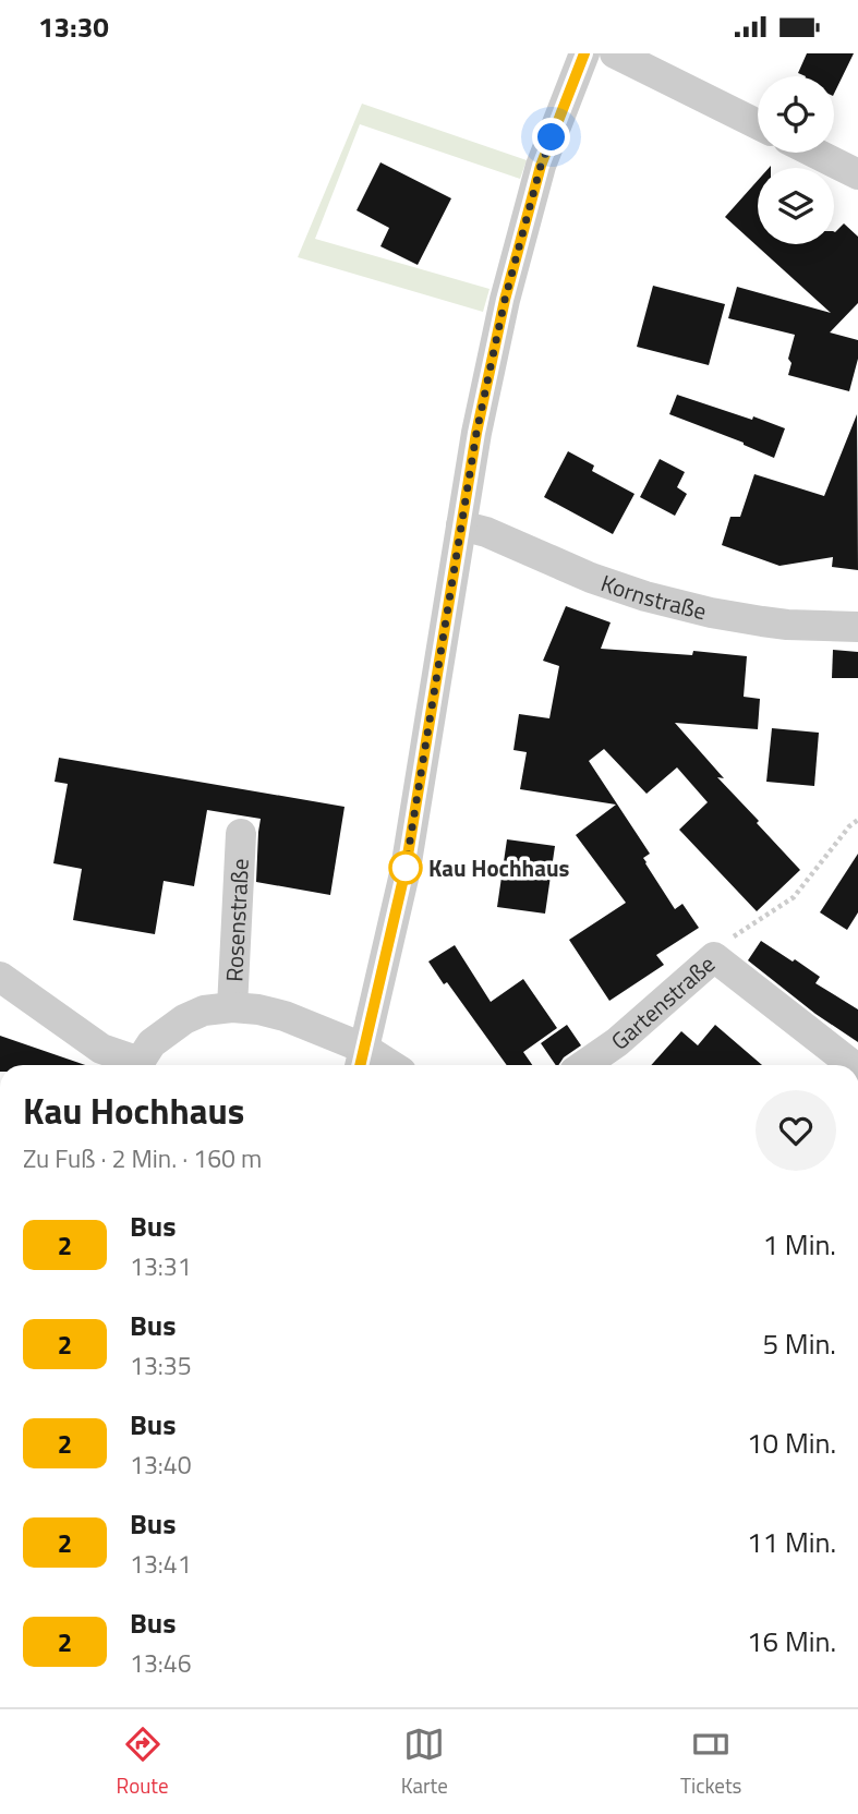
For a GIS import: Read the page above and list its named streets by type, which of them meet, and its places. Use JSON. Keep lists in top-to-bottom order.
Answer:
{
  "streets": {
    "street": ["Kornstraße", "Rosenstraße", "Gartenstraße"]
  },
  "places": ["Kau Hochhaus"],
  "lines": ["bus line 2"],
  "page": {
    "status": "13:30",
    "heading": ["Kau Hochhaus", "Zu Fuß · 2 Min. · 160 m"],
    "list": [
      {
        "mark": "2",
        "name": "Bus",
        "note": "13:31",
        "value": "1 Min."
      },
      {
        "mark": "2",
        "name": "Bus",
        "note": "13:35",
        "value": "5 Min."
      },
      {
        "mark": "2",
        "name": "Bus",
        "note": "13:40",
        "value": "10 Min."
      },
      {
        "mark": "2",
        "name": "Bus",
        "note": "13:41",
        "value": "11 Min."
      },
      {
        "mark": "2",
        "name": "Bus",
        "note": "13:46",
        "value": "16 Min."
      }
    ],
    "tabs": ["Route", "Karte", "Tickets"]
  }
}
